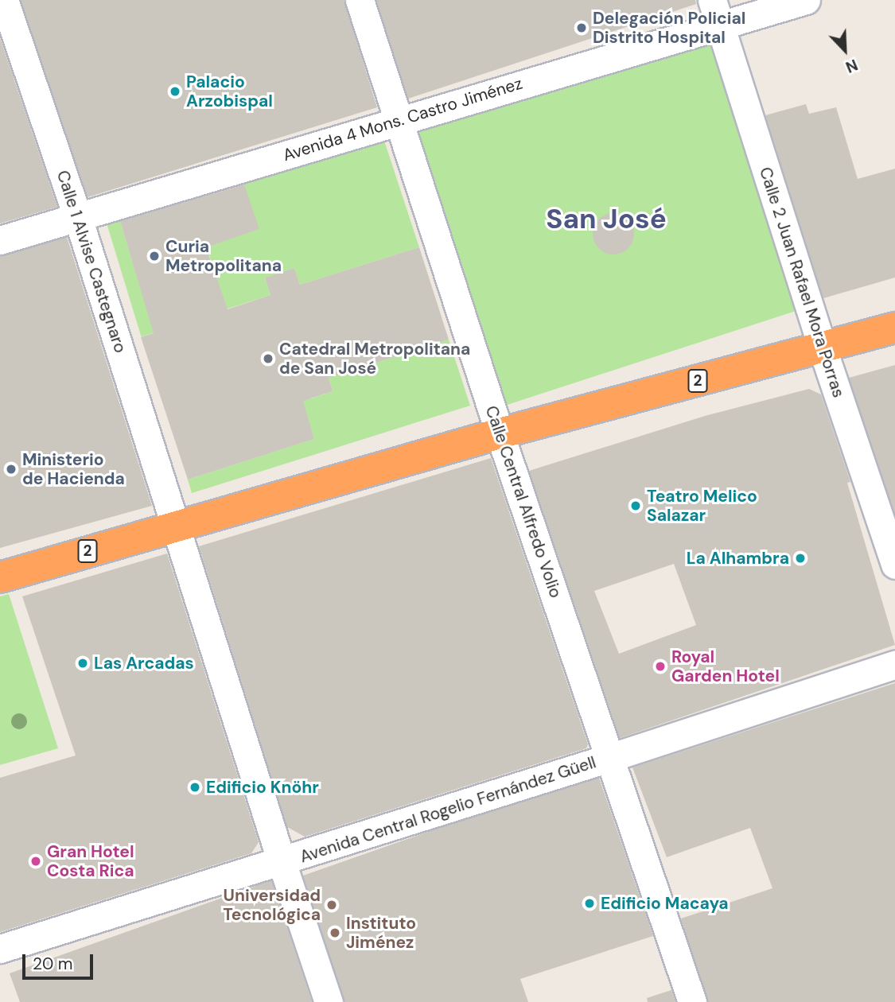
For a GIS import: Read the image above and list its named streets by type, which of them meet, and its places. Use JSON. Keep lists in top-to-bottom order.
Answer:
{
  "streets": {
    "highway": ["2"],
    "street": [
      "Avenida 4 Mons. Castro Jiménez",
      "Calle 1 Alvise Castegnaro",
      "Calle 2 Juan Rafael Mora Porras",
      "Calle Central Alfredo Volio",
      "Avenida Central Rogelio Fernández Güell"
    ]
  },
  "crossings": [
    ["Avenida 4 Mons. Castro Jiménez", "Calle 1 Alvise Castegnaro"],
    ["Avenida 4 Mons. Castro Jiménez", "Calle 2 Juan Rafael Mora Porras"],
    ["Avenida 4 Mons. Castro Jiménez", "Calle Central Alfredo Volio"],
    ["Calle 1 Alvise Castegnaro", "2"],
    ["Calle 1 Alvise Castegnaro", "Avenida Central Rogelio Fernández Güell"],
    ["Calle 2 Juan Rafael Mora Porras", "2"],
    ["2", "Calle Central Alfredo Volio"],
    ["Calle Central Alfredo Volio", "Avenida Central Rogelio Fernández Güell"]
  ],
  "districts": ["San José"],
  "places": [
    "Delegación Policial Distrito Hospital",
    "Palacio Arzobispal",
    "Curia Metropolitana",
    "Catedral Metropolitana de San José",
    "Ministerio de Hacienda",
    "Teatro Melico Salazar",
    "La Alhambra",
    "Las Arcadas",
    "Royal Garden Hotel",
    "Edificio Knöhr",
    "Gran Hotel Costa Rica",
    "Edificio Macaya",
    "Universidad Tecnológica",
    "Instituto Jiménez"
  ],
  "scale_bar": "20 m",
  "north": "bottom right"
}
